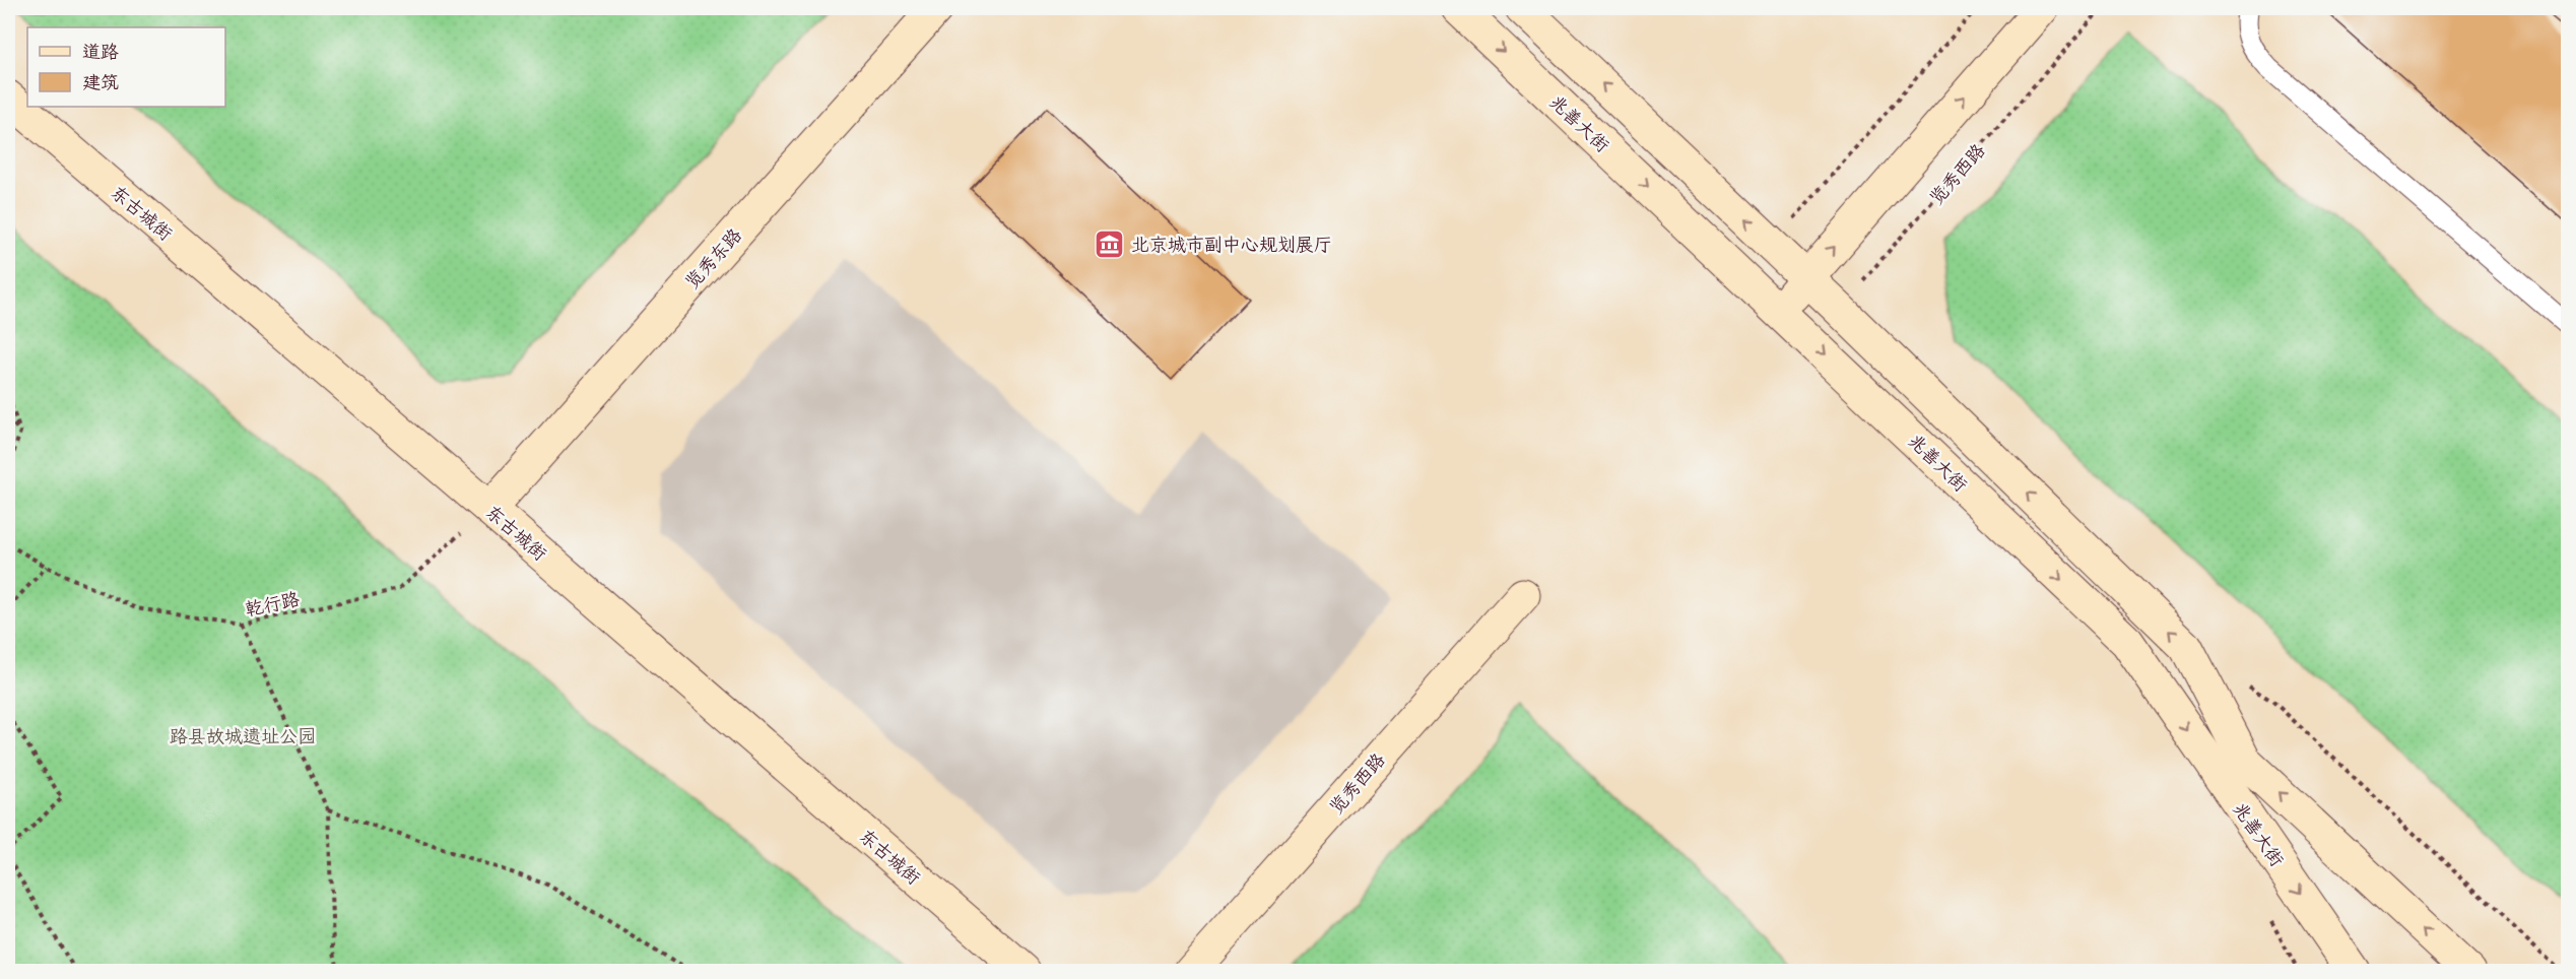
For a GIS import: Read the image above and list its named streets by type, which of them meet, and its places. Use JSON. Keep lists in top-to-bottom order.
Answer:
{
  "streets": {
    "street": [
      "兆善大街",
      "览秀西路",
      "东古城街",
      "览秀东路"
    ],
    "path": ["乾行路"]
  },
  "crossings": [
    ["兆善大街", "览秀西路"],
    ["东古城街", "览秀东路"],
    ["东古城街", "乾行路"],
    ["览秀东路", "乾行路"]
  ],
  "parks": ["路县故城遗址公园"],
  "places": {
    "museum": ["北京城市副中心规划展厅"]
  },
  "legend": ["道路", "建筑"]
}
